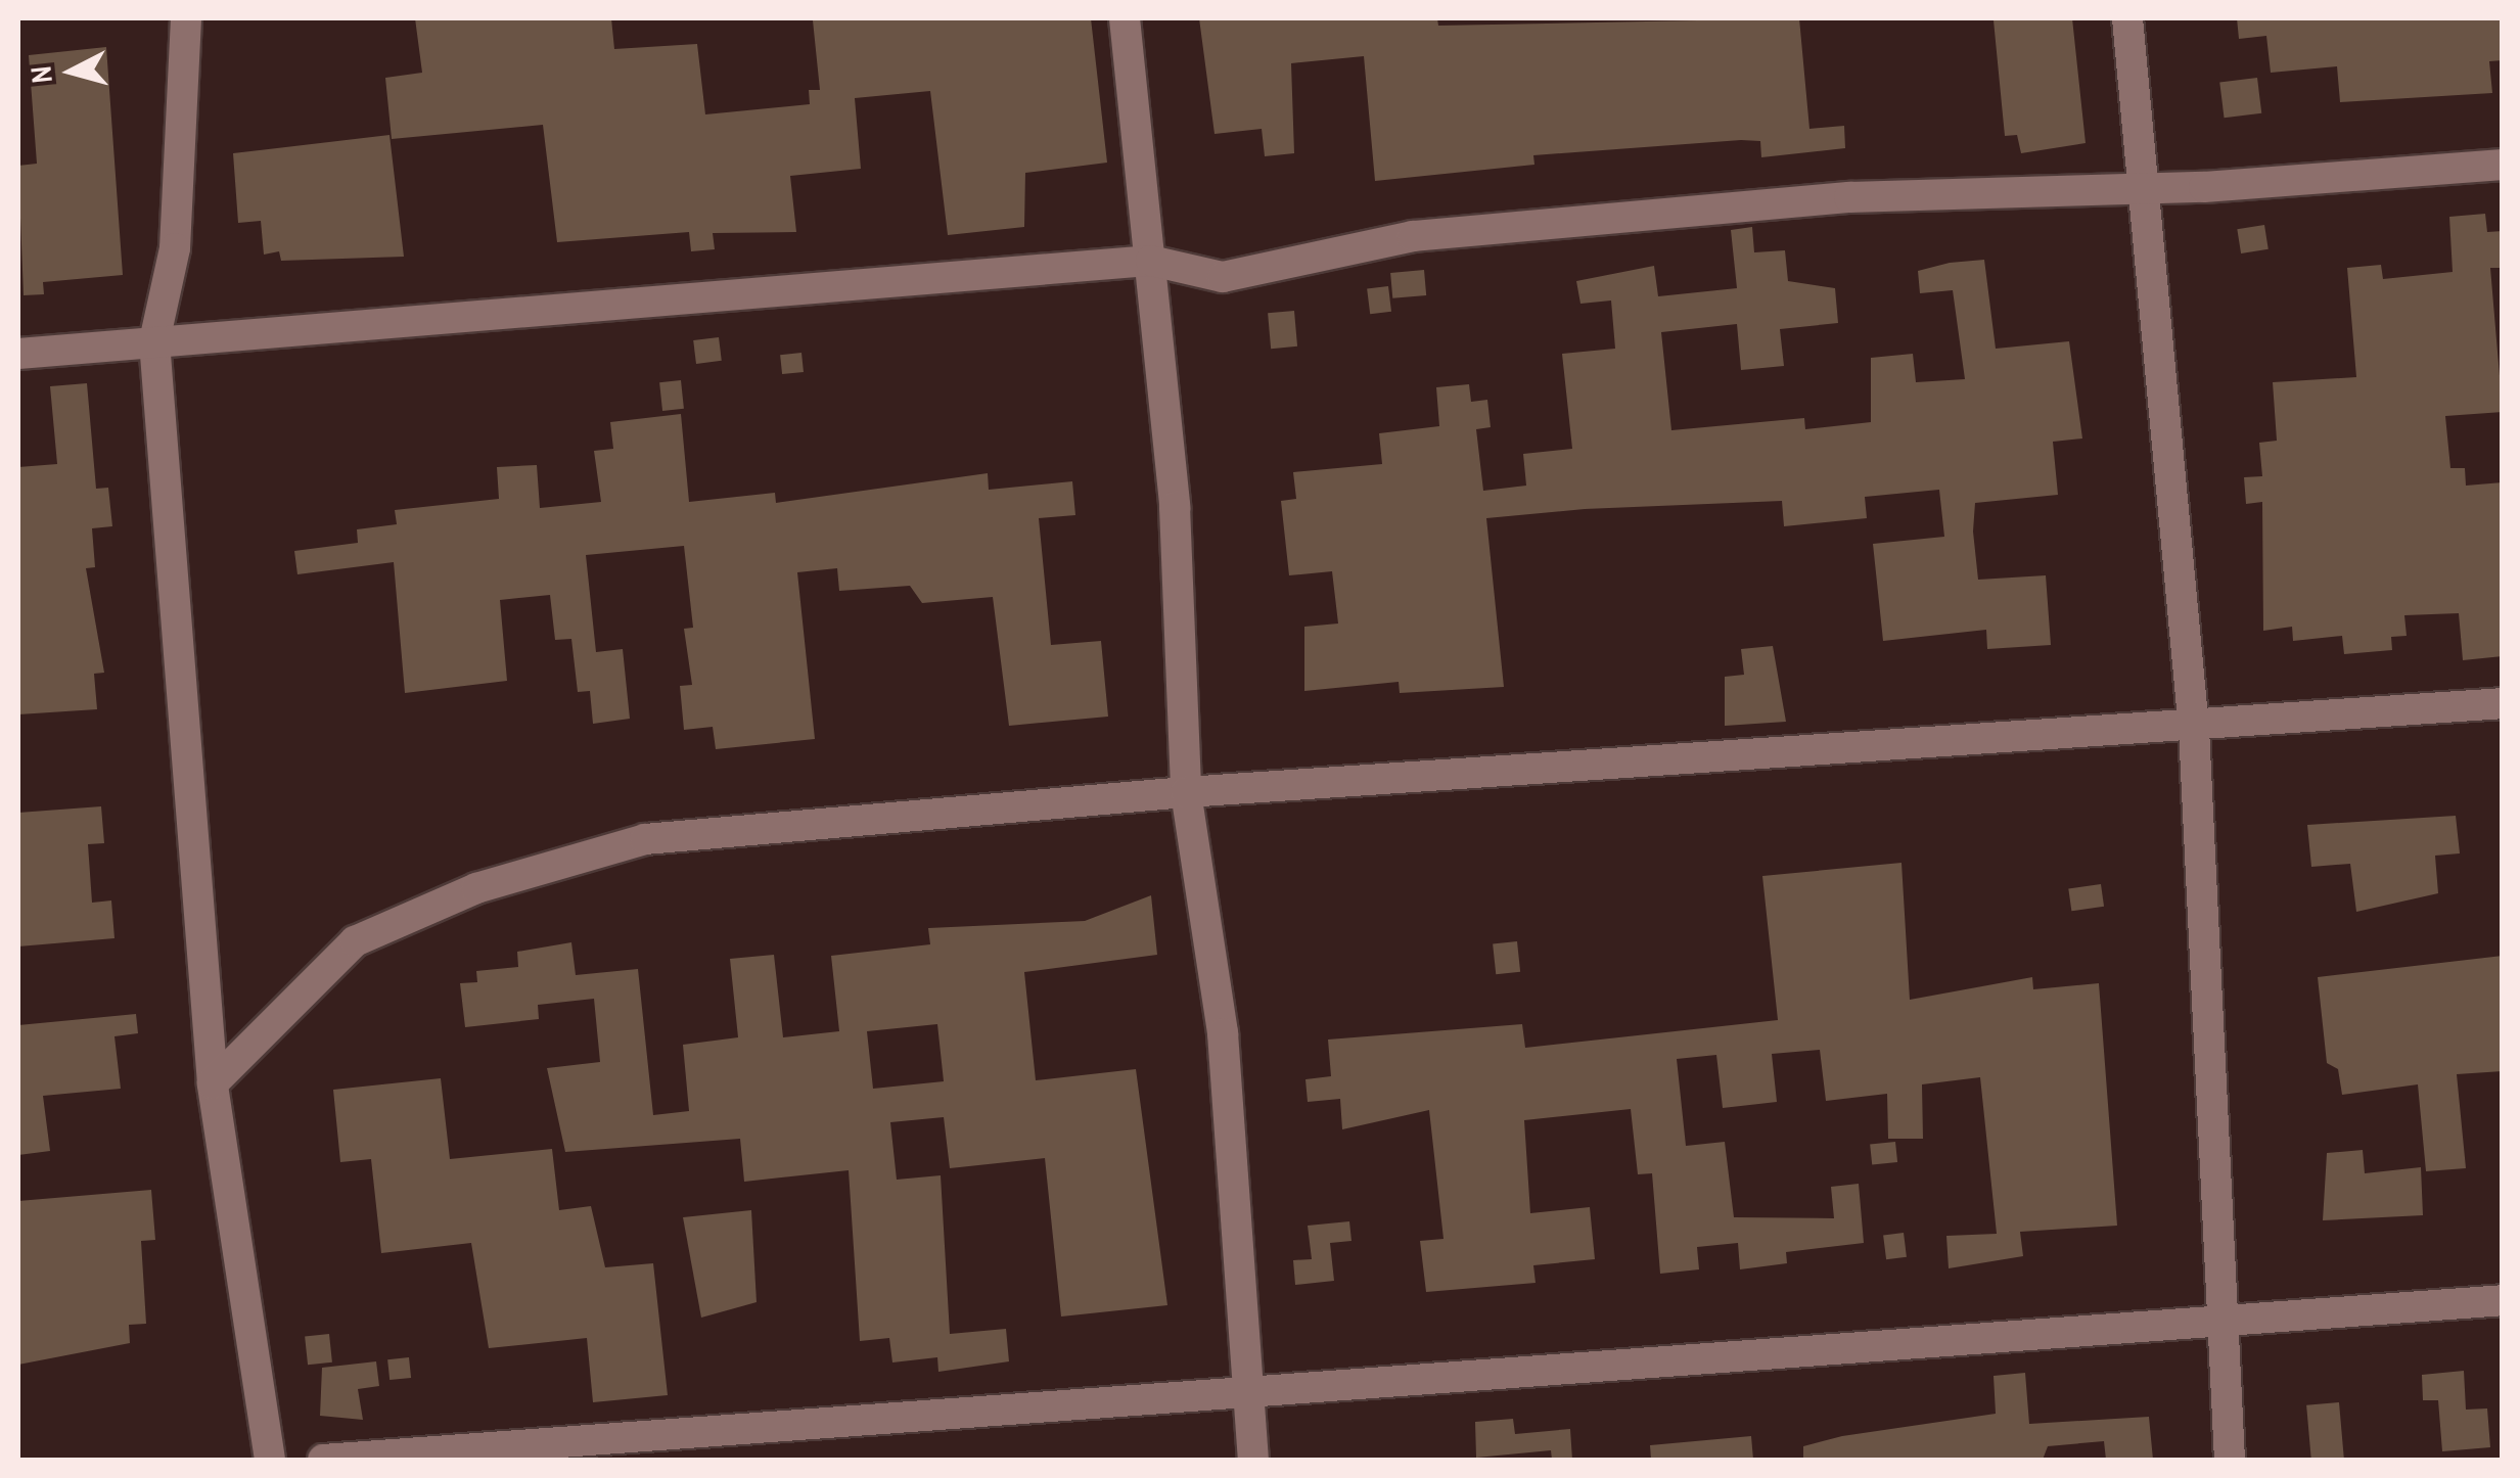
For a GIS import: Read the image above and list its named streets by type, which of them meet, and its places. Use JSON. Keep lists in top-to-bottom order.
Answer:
{
  "north": "left"
}
